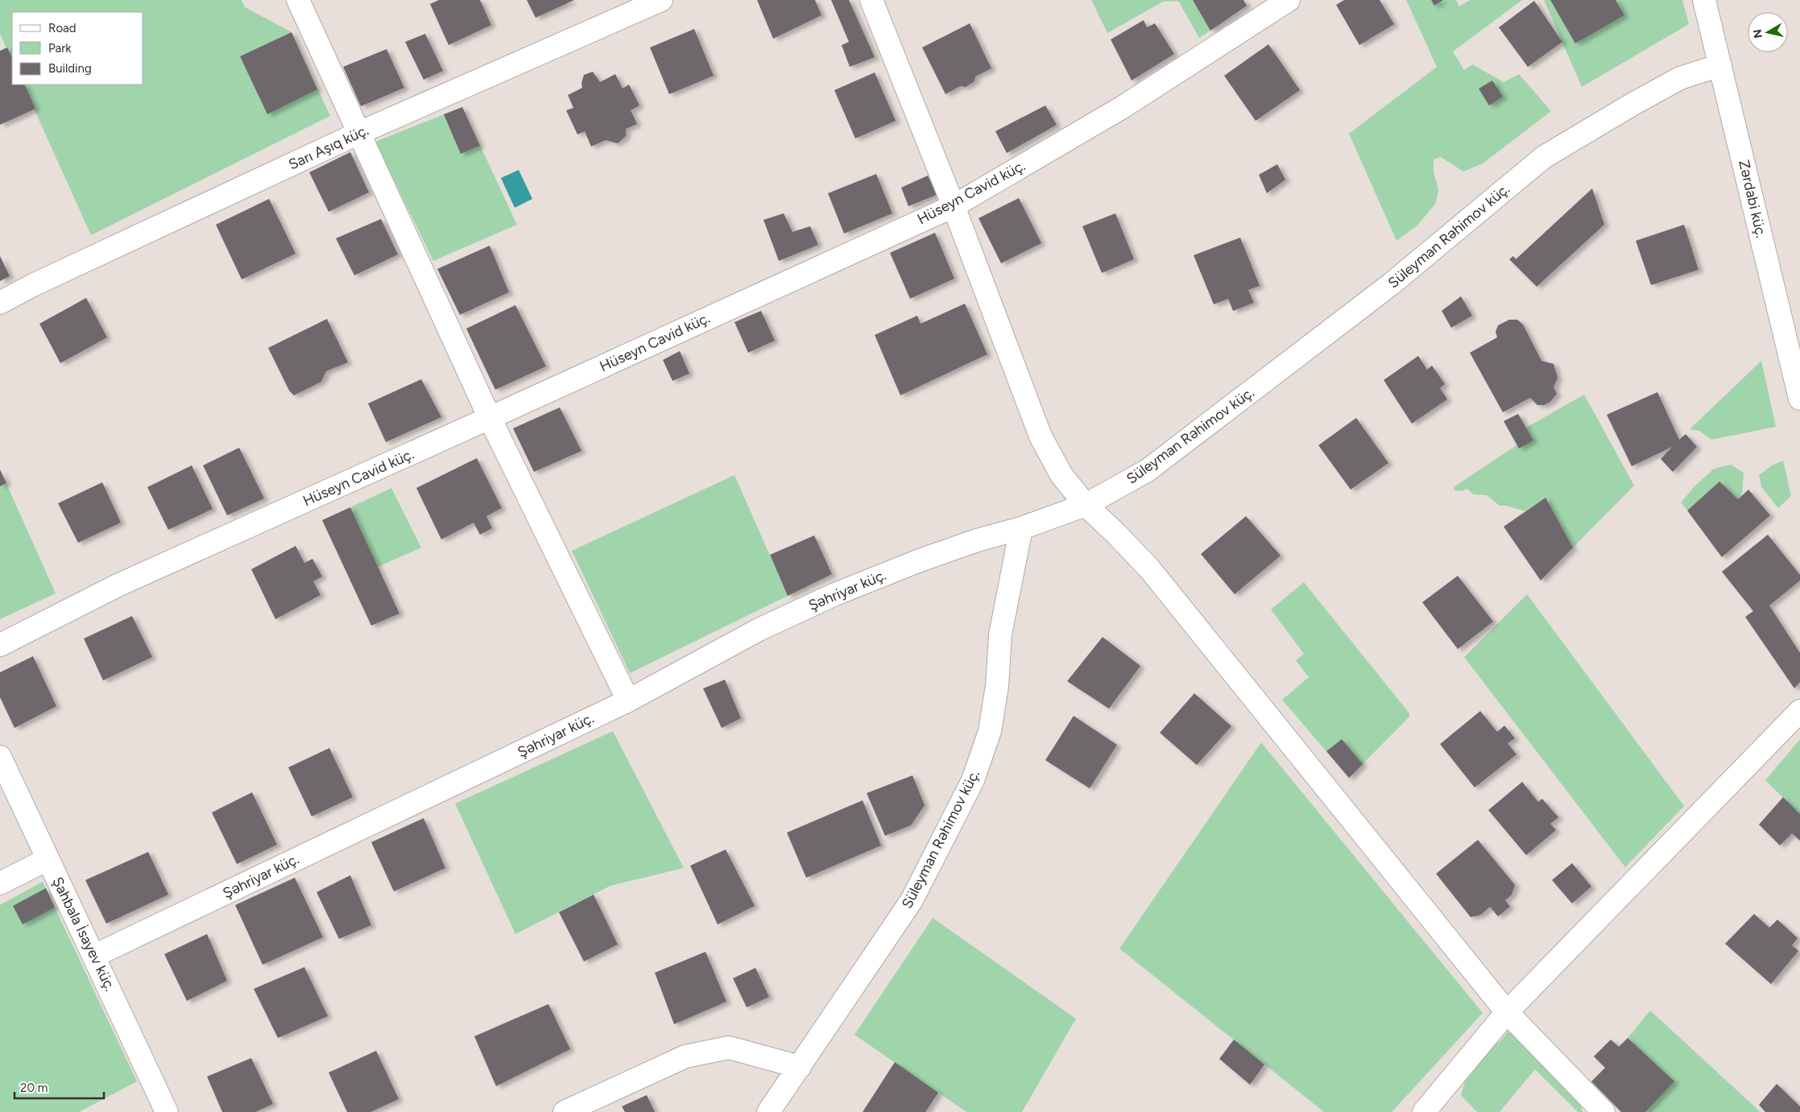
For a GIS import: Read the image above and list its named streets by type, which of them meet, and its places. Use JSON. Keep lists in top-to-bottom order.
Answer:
{
  "streets": {
    "street": [
      "Sarı Aşıq küç.",
      "Hüseyn Cavid küç.",
      "Zərdabi küç.",
      "Süleyman Rəhimov küç.",
      "Şəhriyar küç.",
      "Şahbala İsayev küç."
    ]
  },
  "crossings": [
    ["Zərdabi küç.", "Süleyman Rəhimov küç."],
    ["Süleyman Rəhimov küç.", "Şəhriyar küç."],
    ["Şəhriyar küç.", "Şahbala İsayev küç."]
  ],
  "legend": ["Road", "Park", "Building"],
  "scale_bar": "20 m",
  "north": "left"
}
